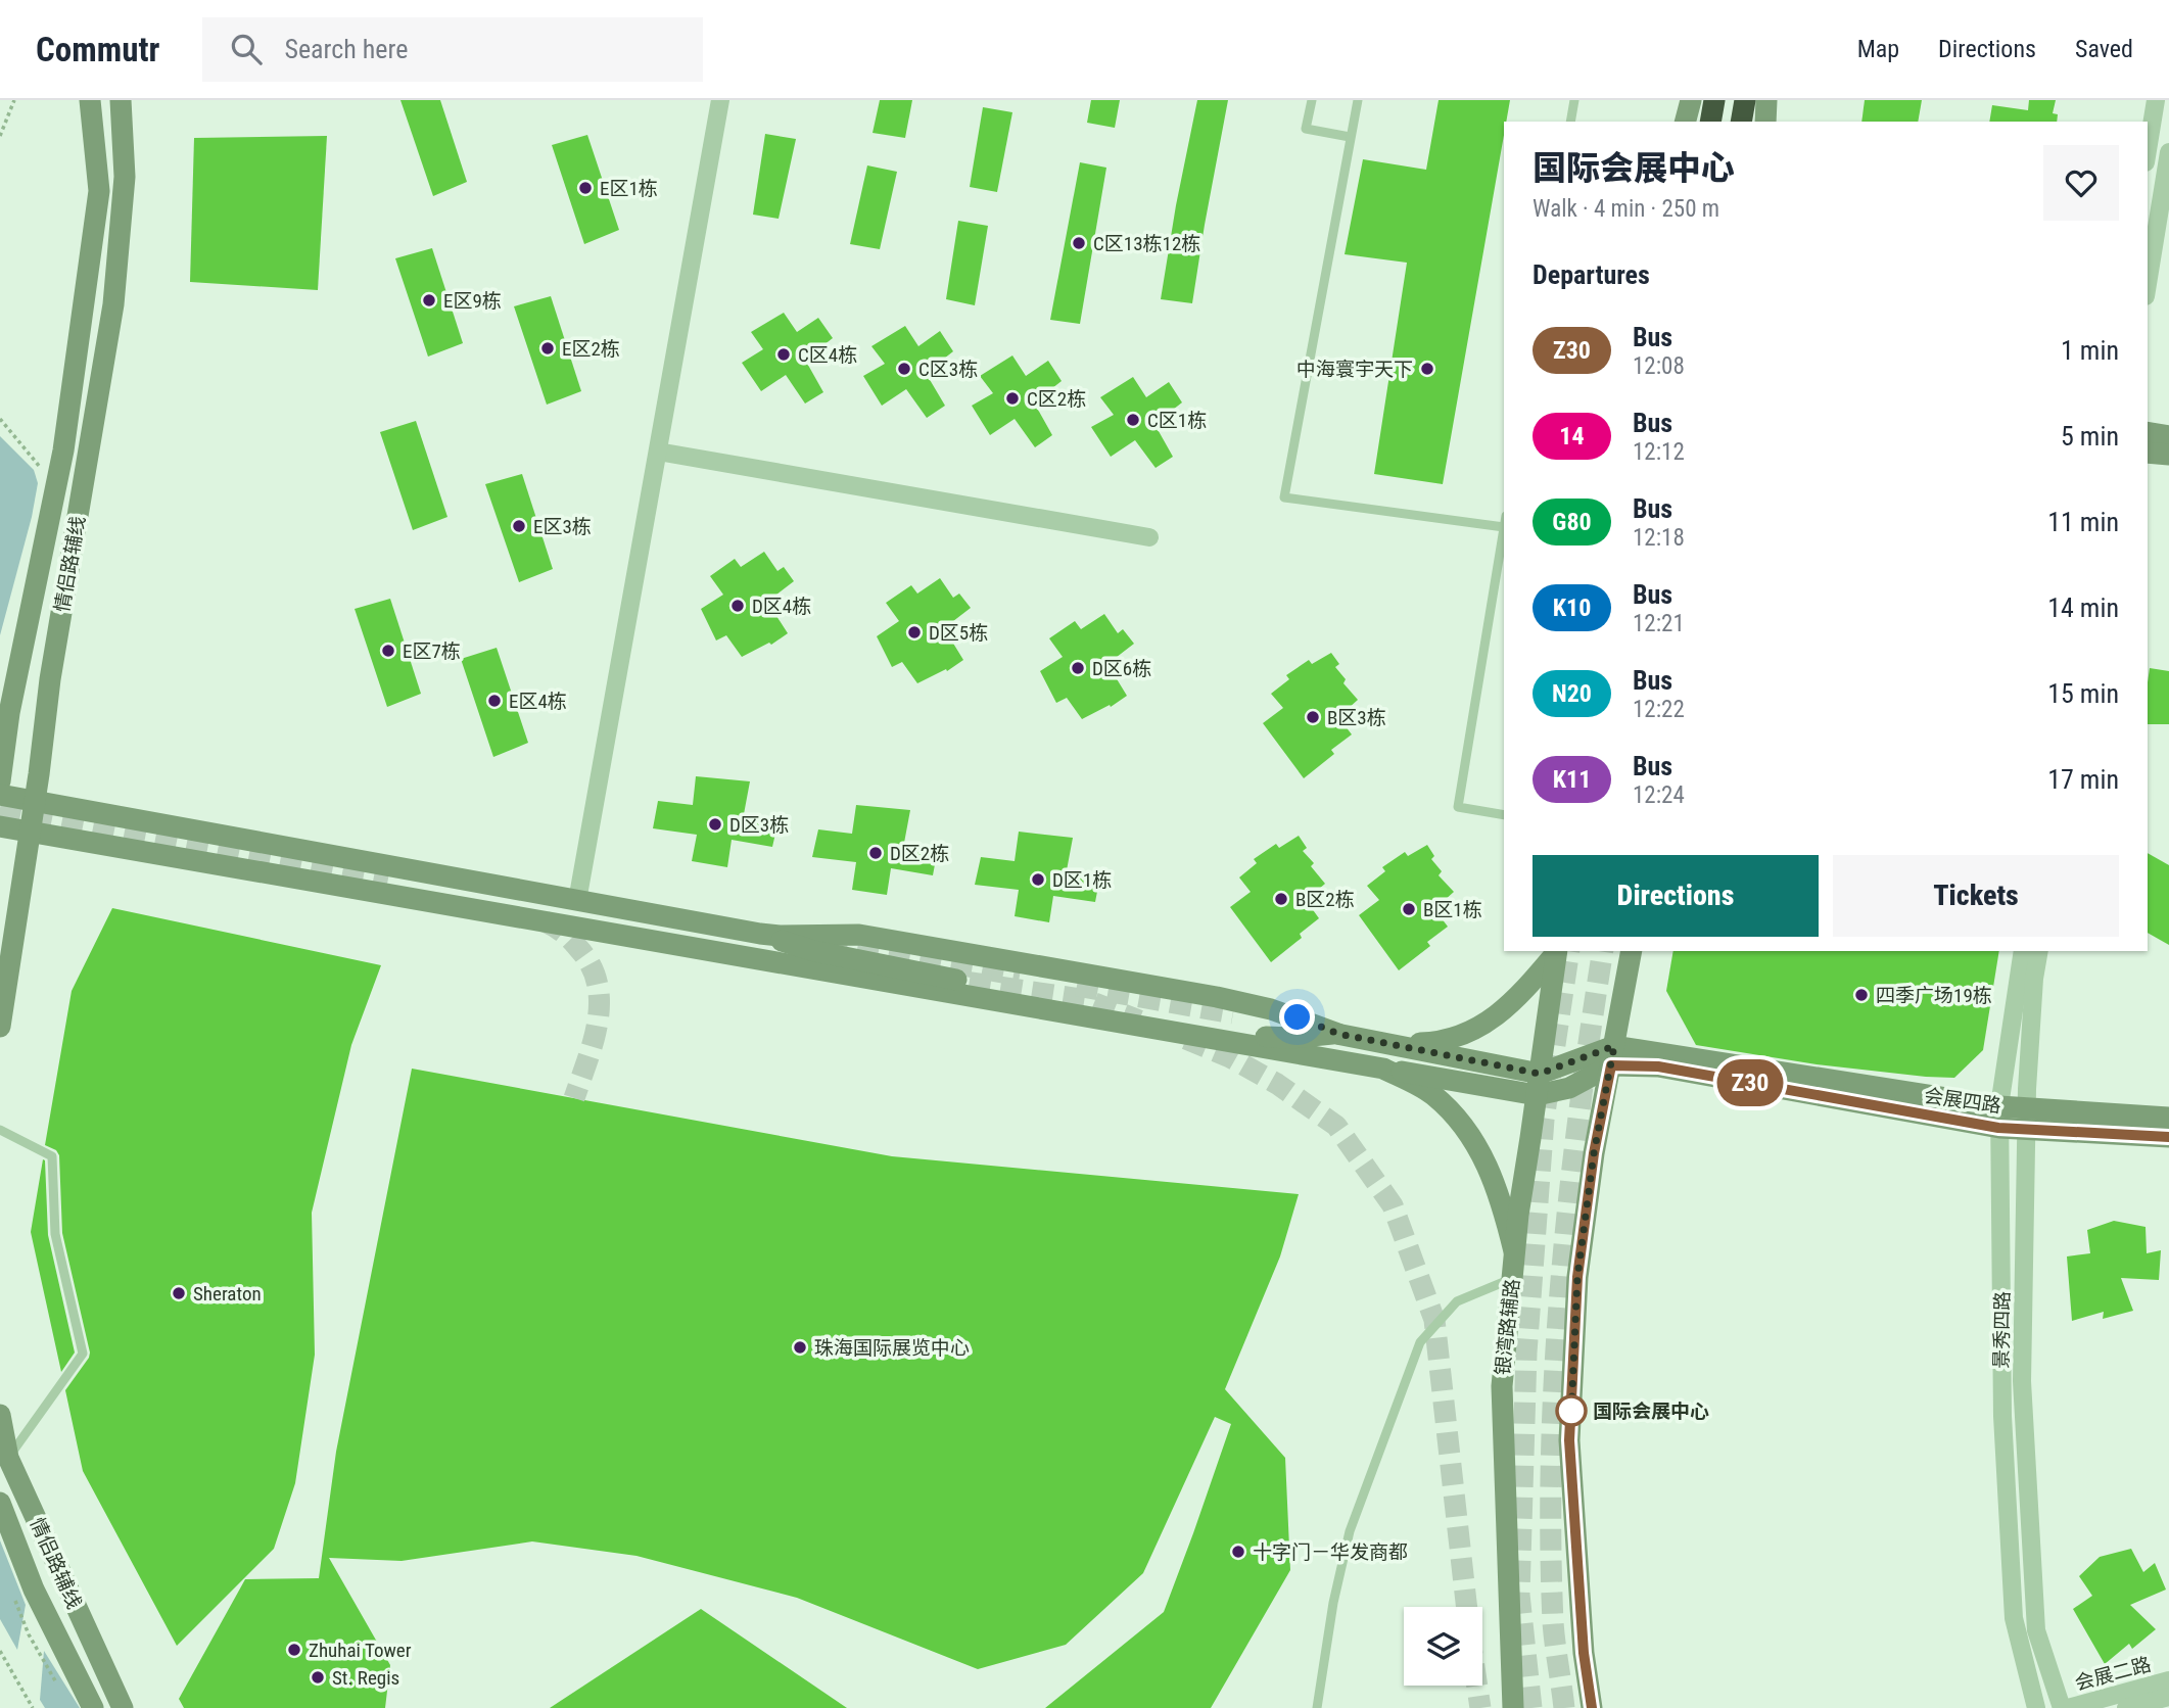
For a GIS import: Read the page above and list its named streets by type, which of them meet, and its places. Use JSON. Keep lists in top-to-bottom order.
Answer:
{
  "streets": {
    "main road": ["情侣路辅线", "会展四路", "银湾路辅路"],
    "street": ["景秀四路", "会展二路"]
  },
  "crossings": [
    ["会展四路", "银湾路辅路"],
    ["会展四路", "景秀四路"]
  ],
  "places": [
    "E区1栋",
    "C区13栋12栋",
    "E区9栋",
    "E区2栋",
    "C区4栋",
    "C区3栋",
    "中海寰宇天下",
    "C区2栋",
    "C区1栋",
    "E区3栋",
    "D区4栋",
    "D区5栋",
    "E区7栋",
    "D区6栋",
    "E区4栋",
    "B区3栋",
    "D区3栋",
    "D区2栋",
    "D区1栋",
    "B区2栋",
    "B区1栋",
    "四季广场19栋",
    "Sheraton",
    "珠海国际展览中心",
    "国际会展中心",
    "十字门－华发商都",
    "Zhuhai Tower",
    "St. Regis"
  ],
  "lines": ["bus line Z30"],
  "page": {
    "header": "Commutr",
    "search": "Search here",
    "nav": ["Map", "Directions", "Saved"],
    "on_map": "Z30",
    "heading": [
      ["国际会展中心", "Walk · 4 min · 250 m"],
      "Departures"
    ],
    "list": [
      {
        "mark": "Z30",
        "name": "Bus",
        "note": "12:08",
        "value": "1 min"
      },
      {
        "mark": "14",
        "name": "Bus",
        "note": "12:12",
        "value": "5 min"
      },
      {
        "mark": "G80",
        "name": "Bus",
        "note": "12:18",
        "value": "11 min"
      },
      {
        "mark": "K10",
        "name": "Bus",
        "note": "12:21",
        "value": "14 min"
      },
      {
        "mark": "N20",
        "name": "Bus",
        "note": "12:22",
        "value": "15 min"
      },
      {
        "mark": "K11",
        "name": "Bus",
        "note": "12:24",
        "value": "17 min"
      }
    ],
    "buttons": ["Directions", "Tickets"]
  }
}
